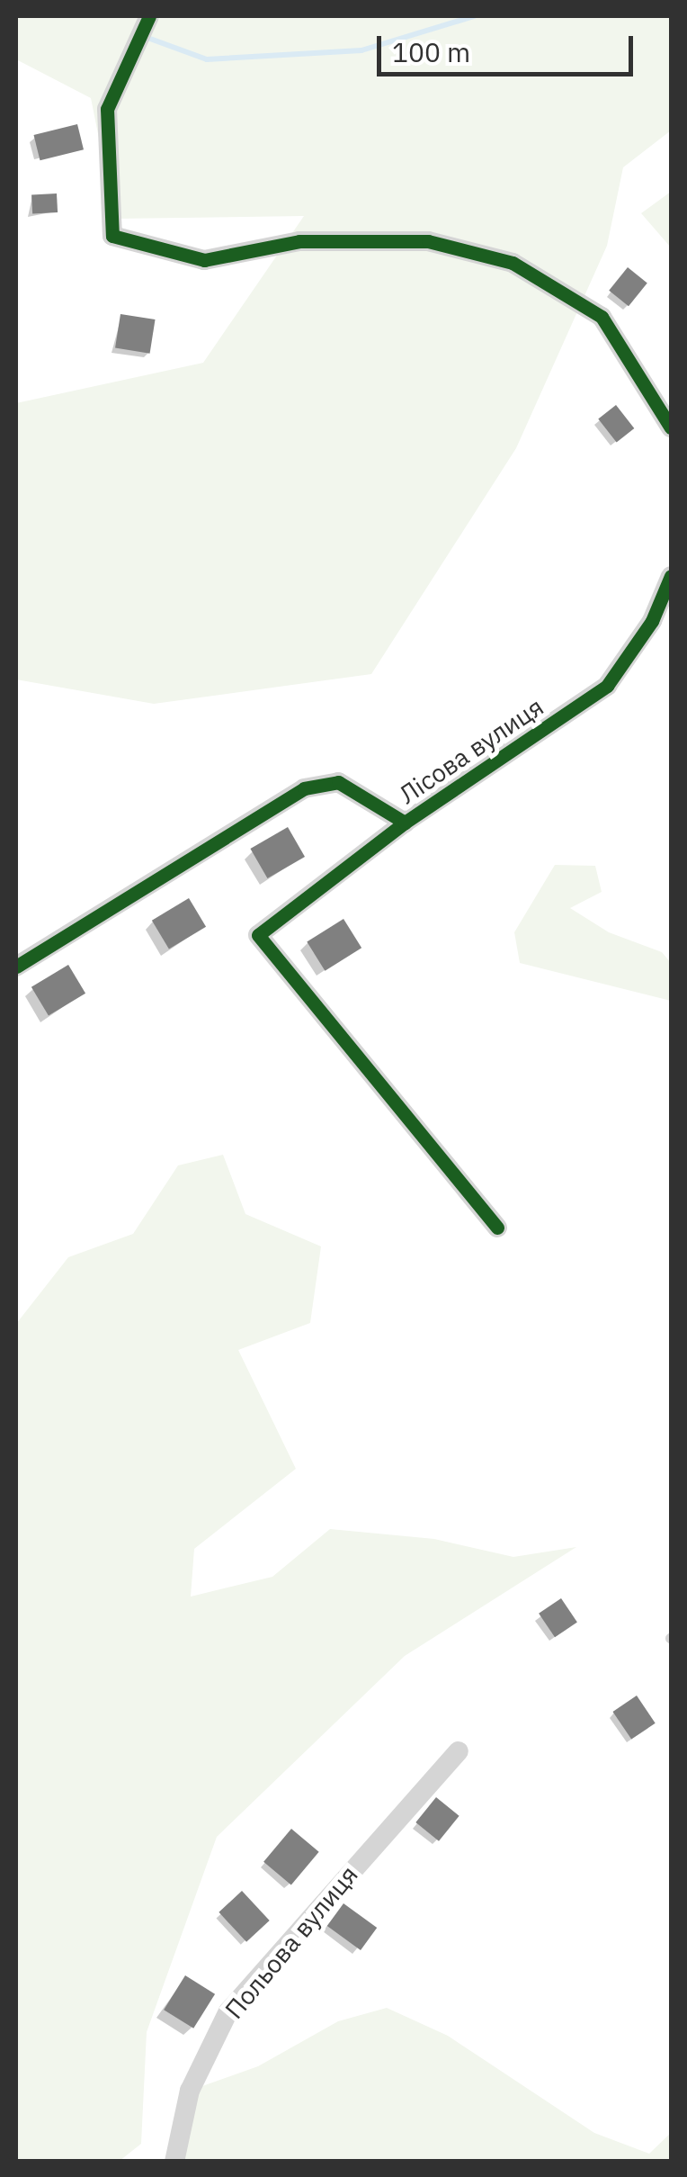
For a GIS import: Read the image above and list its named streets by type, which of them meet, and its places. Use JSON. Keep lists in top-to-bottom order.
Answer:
{
  "streets": {
    "street": ["Лісова вулиця", "Польова вулиця"]
  },
  "scale_bar": "100 m"
}
